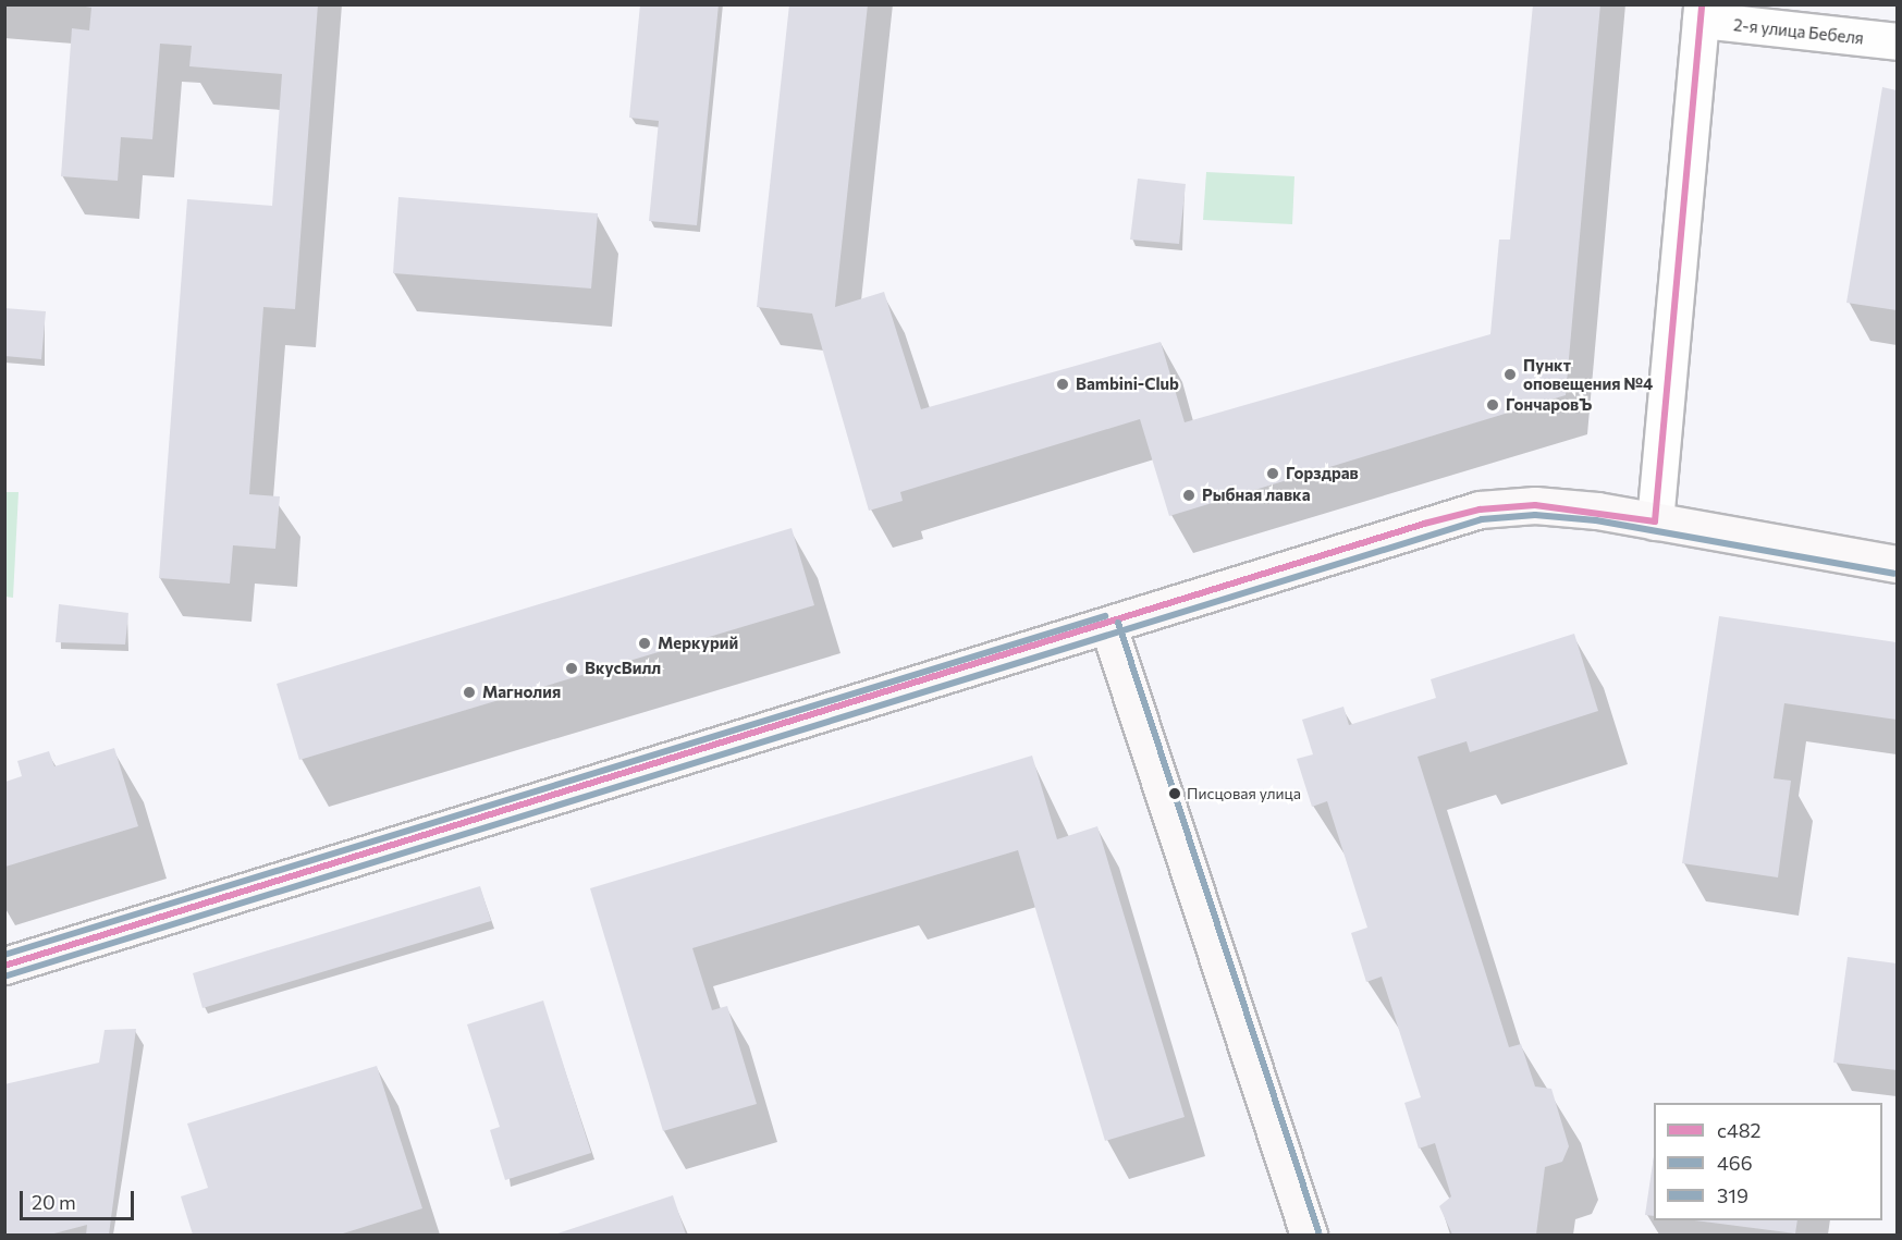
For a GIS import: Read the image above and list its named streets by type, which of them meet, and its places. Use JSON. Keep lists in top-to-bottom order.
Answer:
{
  "streets": {
    "street": ["2-я улица Бебеля"]
  },
  "places": [
    "Пункт оповещения №4",
    "Bambini-Club",
    "ГончаровЪ",
    "Горздрав",
    "Рыбная лавка",
    "Меркурий",
    "ВкусВилл",
    "Магнолия",
    "Писцовая улица"
  ],
  "lines": ["transit line с482", "transit line 466", "transit line 319"],
  "legend": ["с482", "466", "319"],
  "scale_bar": "20 m"
}
